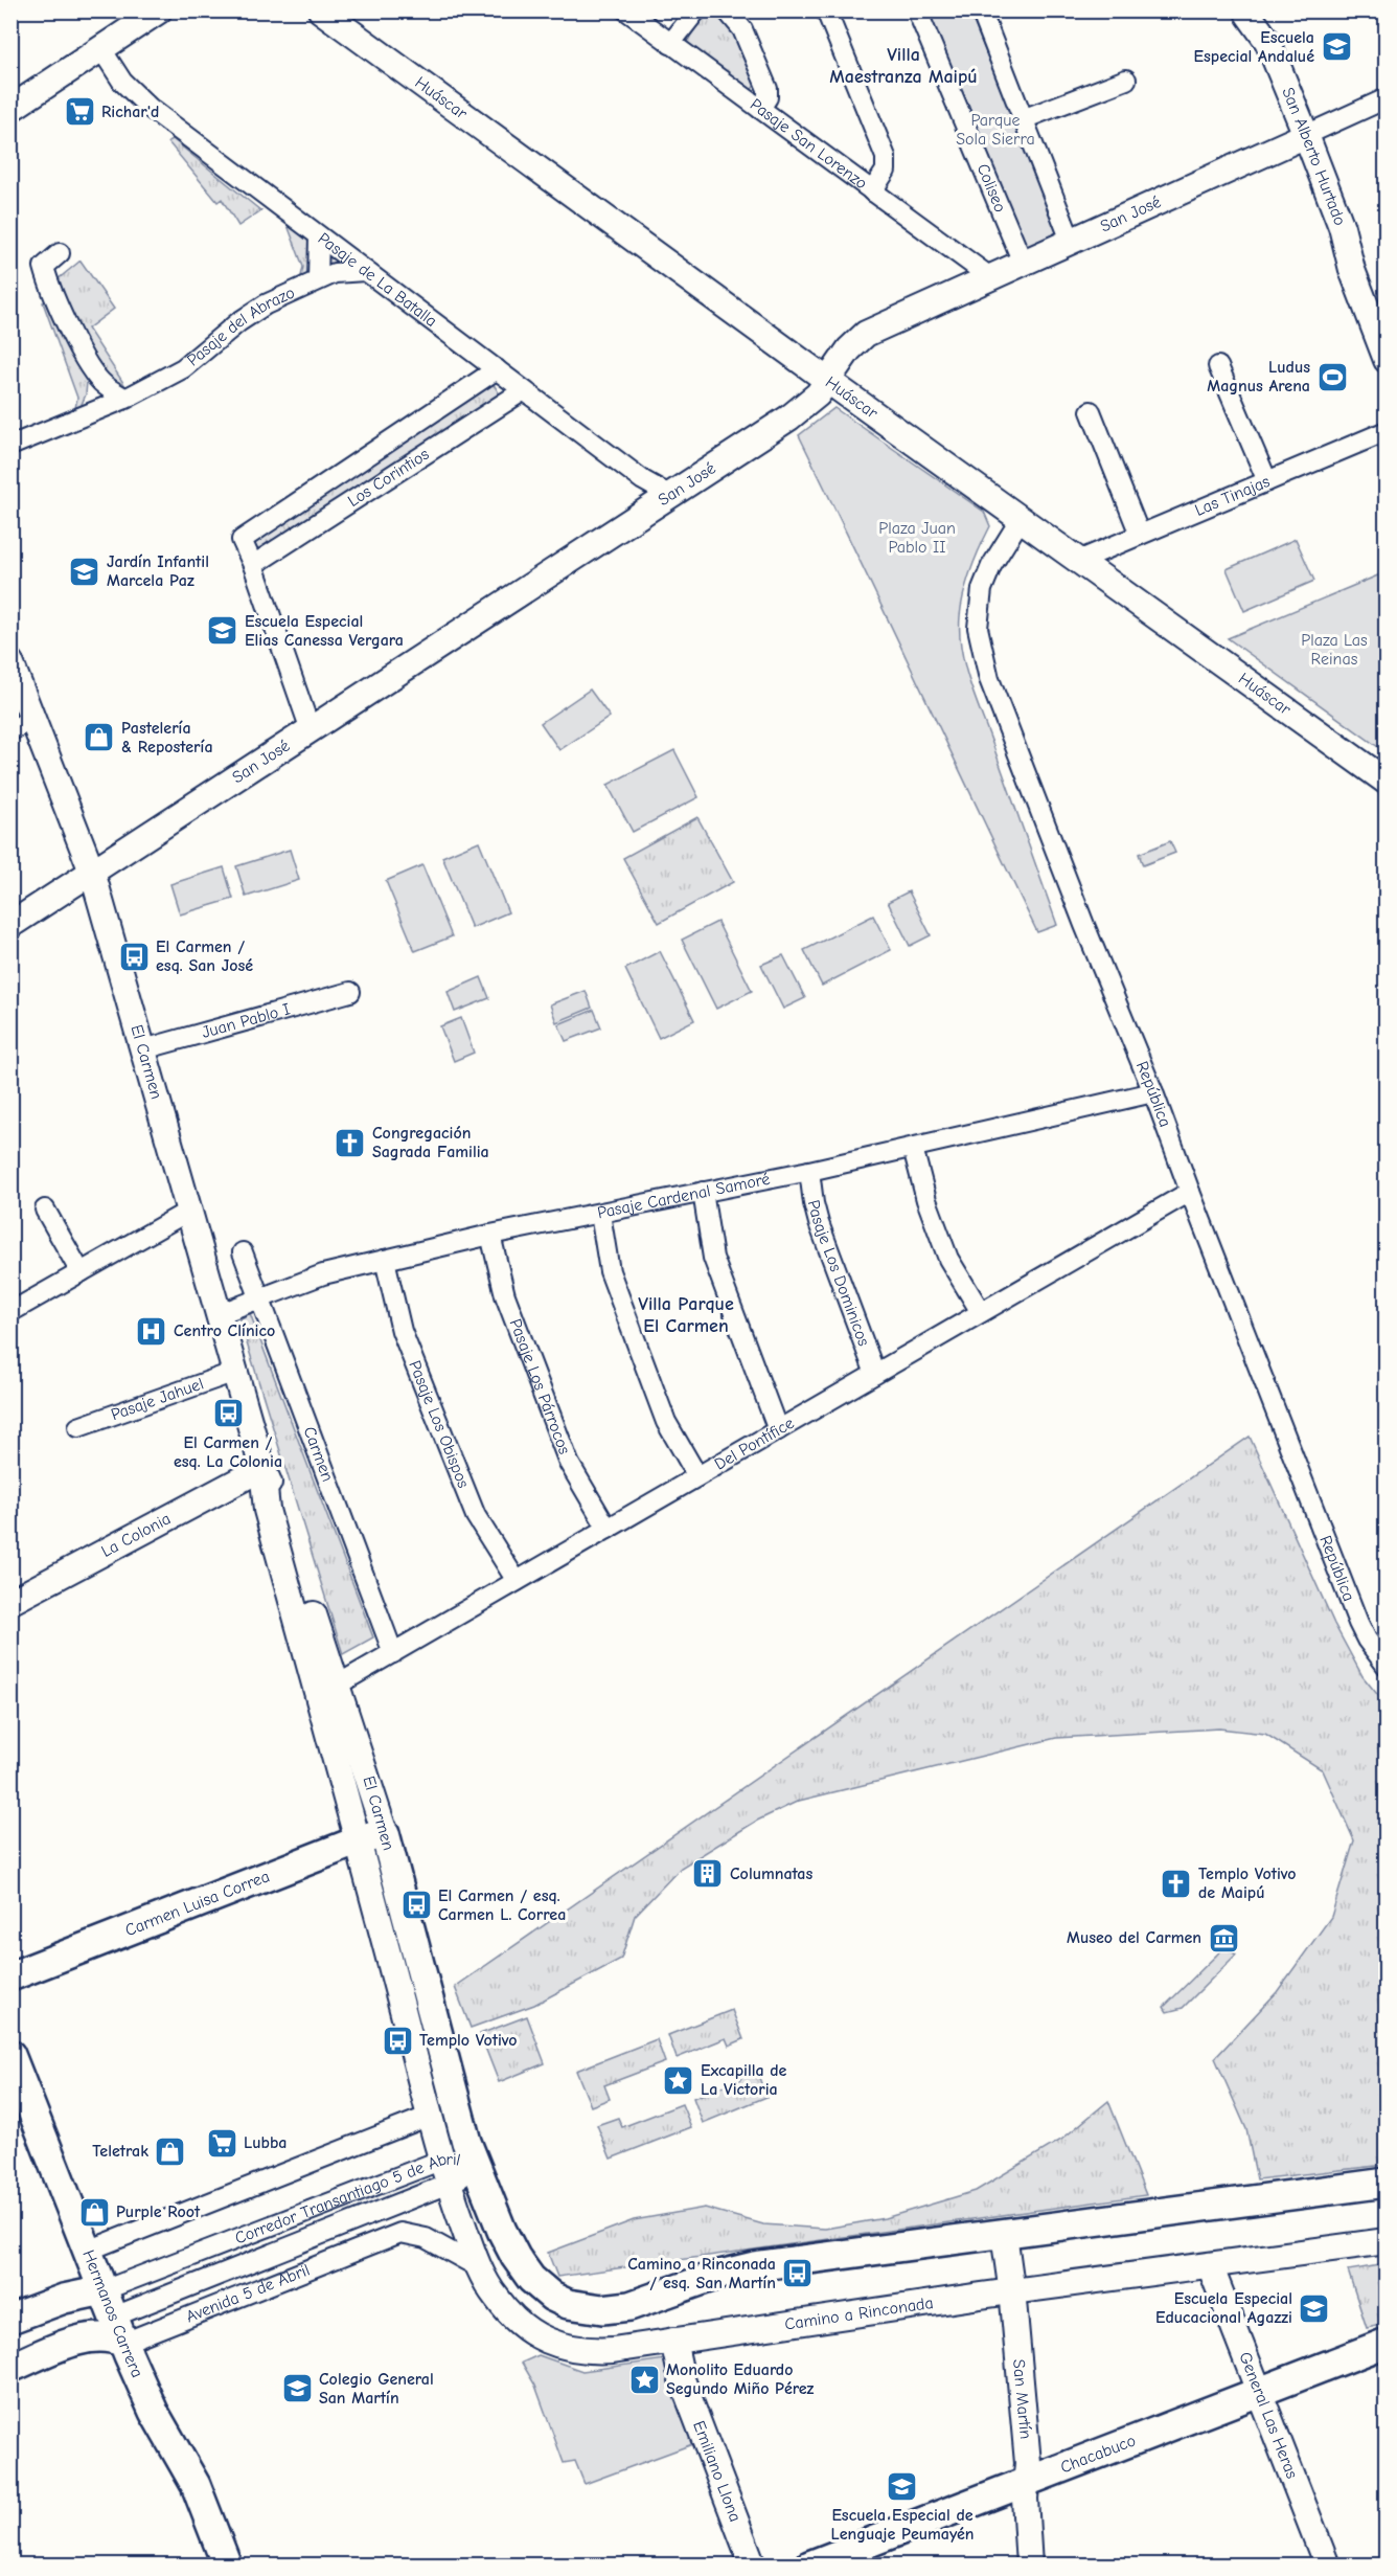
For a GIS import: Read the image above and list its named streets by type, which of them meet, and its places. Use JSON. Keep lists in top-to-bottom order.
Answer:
{
  "streets": {
    "main road": [
      "El Carmen",
      "Carmen Luisa Correa",
      "Hermanos Carrera",
      "Chacabuco"
    ],
    "street": [
      "Huáscar",
      "Pasaje San Lorenzo",
      "San Alberto Hurtado",
      "Coliseo",
      "San José",
      "Pasaje de La Batalla",
      "Pasaje del Abrazo",
      "Los Corintios",
      "Las Tinajas",
      "Juan Pablo I",
      "República",
      "Pasaje Cardenal Samoré",
      "Pasaje Los Dominicos",
      "Pasaje Los Párrocos",
      "Pasaje Jahuel",
      "Pasaje Los Obispos",
      "Del Pontífice",
      "Carmen",
      "La Colonia",
      "Corredor Transantiago 5 de Abril",
      "Avenida 5 de Abril",
      "Camino a Rinconada",
      "San Martín",
      "General Las Heras",
      "Emiliano Llona"
    ]
  },
  "crossings": [
    ["Huáscar", "San José"],
    ["Huáscar", "Las Tinajas"],
    ["Huáscar", "República"],
    ["Pasaje San Lorenzo", "San José"],
    ["San Alberto Hurtado", "San José"],
    ["Coliseo", "San José"],
    ["San José", "Pasaje de La Batalla"],
    ["San José", "El Carmen"],
    ["Pasaje de La Batalla", "Pasaje del Abrazo"],
    ["Pasaje de La Batalla", "Los Corintios"],
    ["Juan Pablo I", "El Carmen"],
    ["El Carmen", "Pasaje Cardenal Samoré"],
    ["El Carmen", "Pasaje Jahuel"],
    ["El Carmen", "Del Pontífice"],
    ["El Carmen", "La Colonia"],
    ["El Carmen", "Carmen Luisa Correa"],
    ["El Carmen", "Corredor Transantiago 5 de Abril"],
    ["El Carmen", "Camino a Rinconada"],
    ["República", "Pasaje Cardenal Samoré"],
    ["República", "Del Pontífice"],
    ["Pasaje Cardenal Samoré", "Pasaje Los Dominicos"],
    ["Pasaje Cardenal Samoré", "Pasaje Los Párrocos"],
    ["Pasaje Cardenal Samoré", "Pasaje Los Obispos"],
    ["Pasaje Cardenal Samoré", "Carmen"],
    ["Pasaje Los Dominicos", "Del Pontífice"],
    ["Pasaje Los Párrocos", "Del Pontífice"],
    ["Pasaje Los Obispos", "Del Pontífice"],
    ["Del Pontífice", "Carmen"],
    ["Corredor Transantiago 5 de Abril", "Hermanos Carrera"],
    ["Corredor Transantiago 5 de Abril", "Camino a Rinconada"],
    ["Avenida 5 de Abril", "Hermanos Carrera"],
    ["Avenida 5 de Abril", "Camino a Rinconada"],
    ["Camino a Rinconada", "San Martín"],
    ["Camino a Rinconada", "General Las Heras"],
    ["Camino a Rinconada", "Emiliano Llona"],
    ["San Martín", "Chacabuco"],
    ["General Las Heras", "Chacabuco"]
  ],
  "districts": ["Villa Maestranza Maipú", "Villa Parque El Carmen"],
  "parks": ["Parque Sola Sierra", "Plaza Juan Pablo II", "Plaza Las Reinas"],
  "places": {
    "school or university": [
      "Escuela Especial Andalué",
      "Jardín Infantil Marcela Paz",
      "Escuela Especial Elias Canessa Vergara",
      "Escuela Especial Educacional Agazzi",
      "Colegio General San Martín",
      "Escuela Especial de Lenguaje Peumayén"
    ],
    "supermarket": ["Richar'd", "Lubba"],
    "sports": ["Ludus Magnus Arena"],
    "shop": ["Pastelería & Repostería", "Teletrak", "Purple Root"],
    "bus stop": [
      "El Carmen / esq. San José",
      "El Carmen / esq. La Colonia",
      "El Carmen / esq. Carmen L. Correa",
      "Templo Votivo",
      "Camino a Rinconada / esq. San Martín"
    ],
    "church": ["Congregación Sagrada Familia", "Templo Votivo de Maipú"],
    "hospital": ["Centro Clínico"],
    "building": ["Columnatas"],
    "museum": ["Museo del Carmen"],
    "place": ["Excapilla de La Victoria", "Monolito Eduardo Segundo Miño Pérez"]
  }
}
